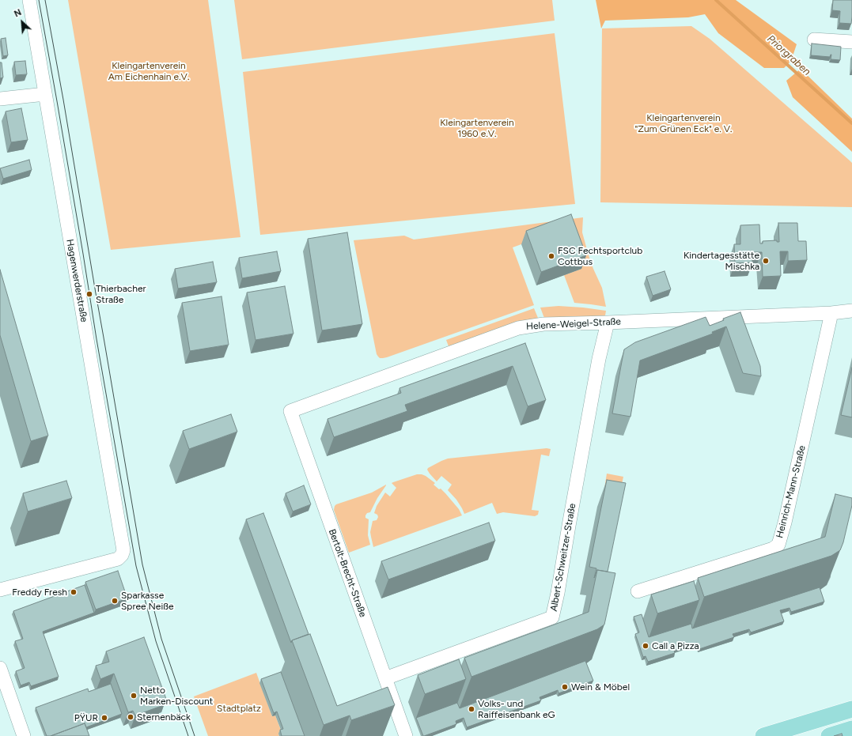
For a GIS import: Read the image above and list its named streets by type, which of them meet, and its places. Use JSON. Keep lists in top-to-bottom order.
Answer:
{
  "streets": {
    "street": [
      "Hagenwerderstraße",
      "Helene-Weigel-Straße",
      "Heinrich-Mann-Straße",
      "Albert-Schweitzer-Straße",
      "Bertolt-Brecht-Straße"
    ]
  },
  "crossings": [
    ["Helene-Weigel-Straße", "Heinrich-Mann-Straße"],
    ["Helene-Weigel-Straße", "Albert-Schweitzer-Straße"],
    ["Helene-Weigel-Straße", "Bertolt-Brecht-Straße"],
    ["Albert-Schweitzer-Straße", "Bertolt-Brecht-Straße"]
  ],
  "water": ["Priorgraben"],
  "parks": [
    "Kleingartenverein Am Eichenhain e.V.",
    "Kleingartenverein \"Zum Grünen Eck\" e. V.",
    "Kleingartenverein 1960 e.V.",
    "Stadtplatz"
  ],
  "places": [
    "FSC Fechtsportclub Cottbus",
    "Kindertagesstätte Mischka",
    "Thierbacher Straße",
    "Freddy Fresh",
    "Sparkasse Spree Neiße",
    "Call a Pizza",
    "Wein & Möbel",
    "Netto Marken-Discount",
    "Volks- und Raiffeisenbank eG",
    "Sternenbäck",
    "PŸUR"
  ],
  "north": "top left"
}
